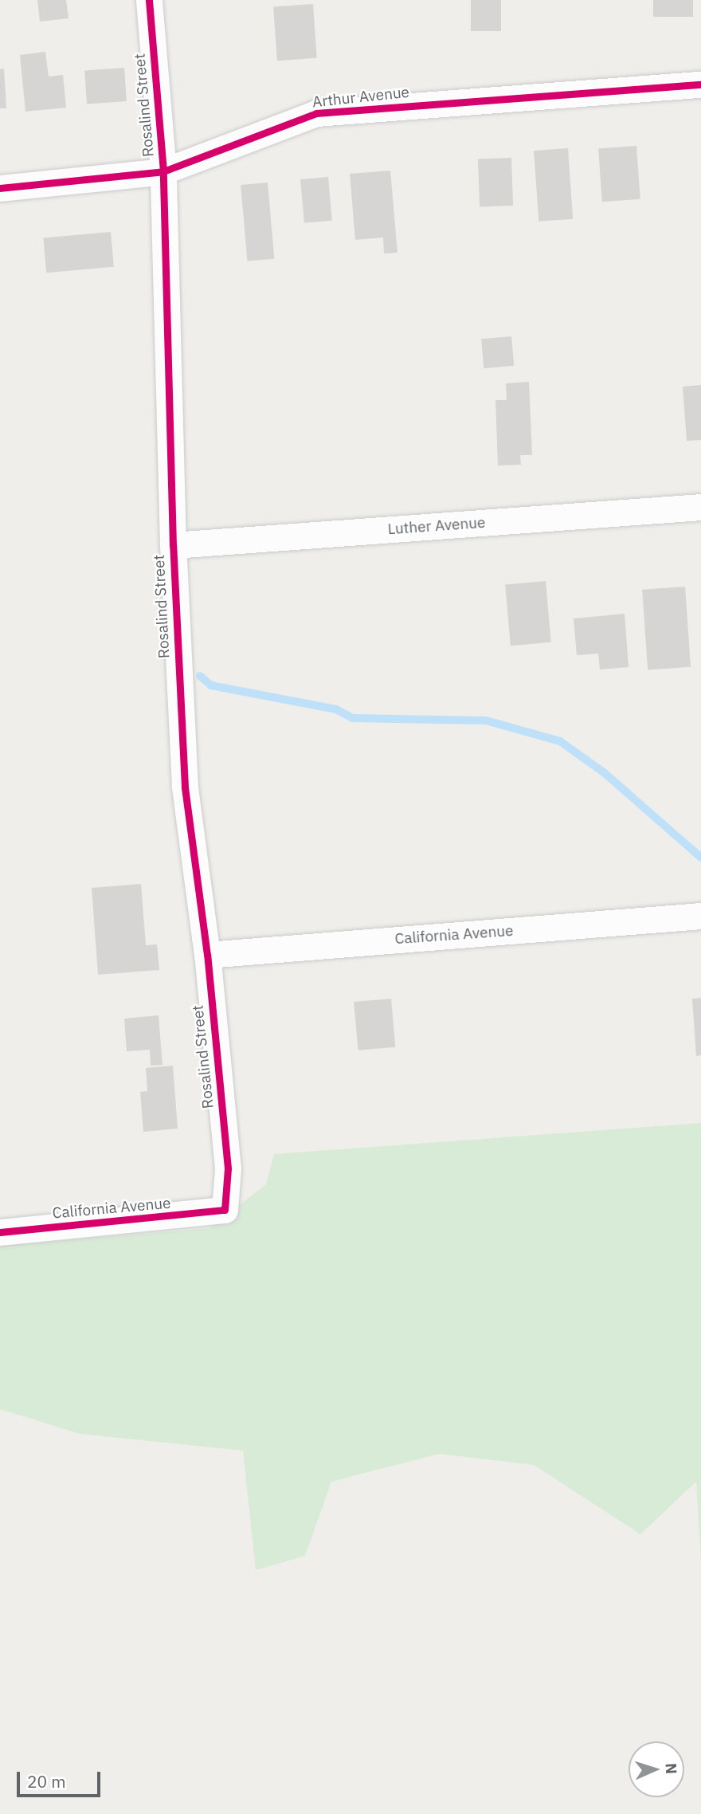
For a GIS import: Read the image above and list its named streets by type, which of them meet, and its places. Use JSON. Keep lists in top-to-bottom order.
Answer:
{
  "streets": {
    "street": [
      "Arthur Avenue",
      "Rosalind Street",
      "Luther Avenue",
      "California Avenue"
    ]
  },
  "crossings": [
    ["Arthur Avenue", "Rosalind Street"],
    ["Rosalind Street", "Luther Avenue"],
    ["Rosalind Street", "California Avenue"]
  ],
  "scale_bar": "20 m",
  "north": "right"
}
